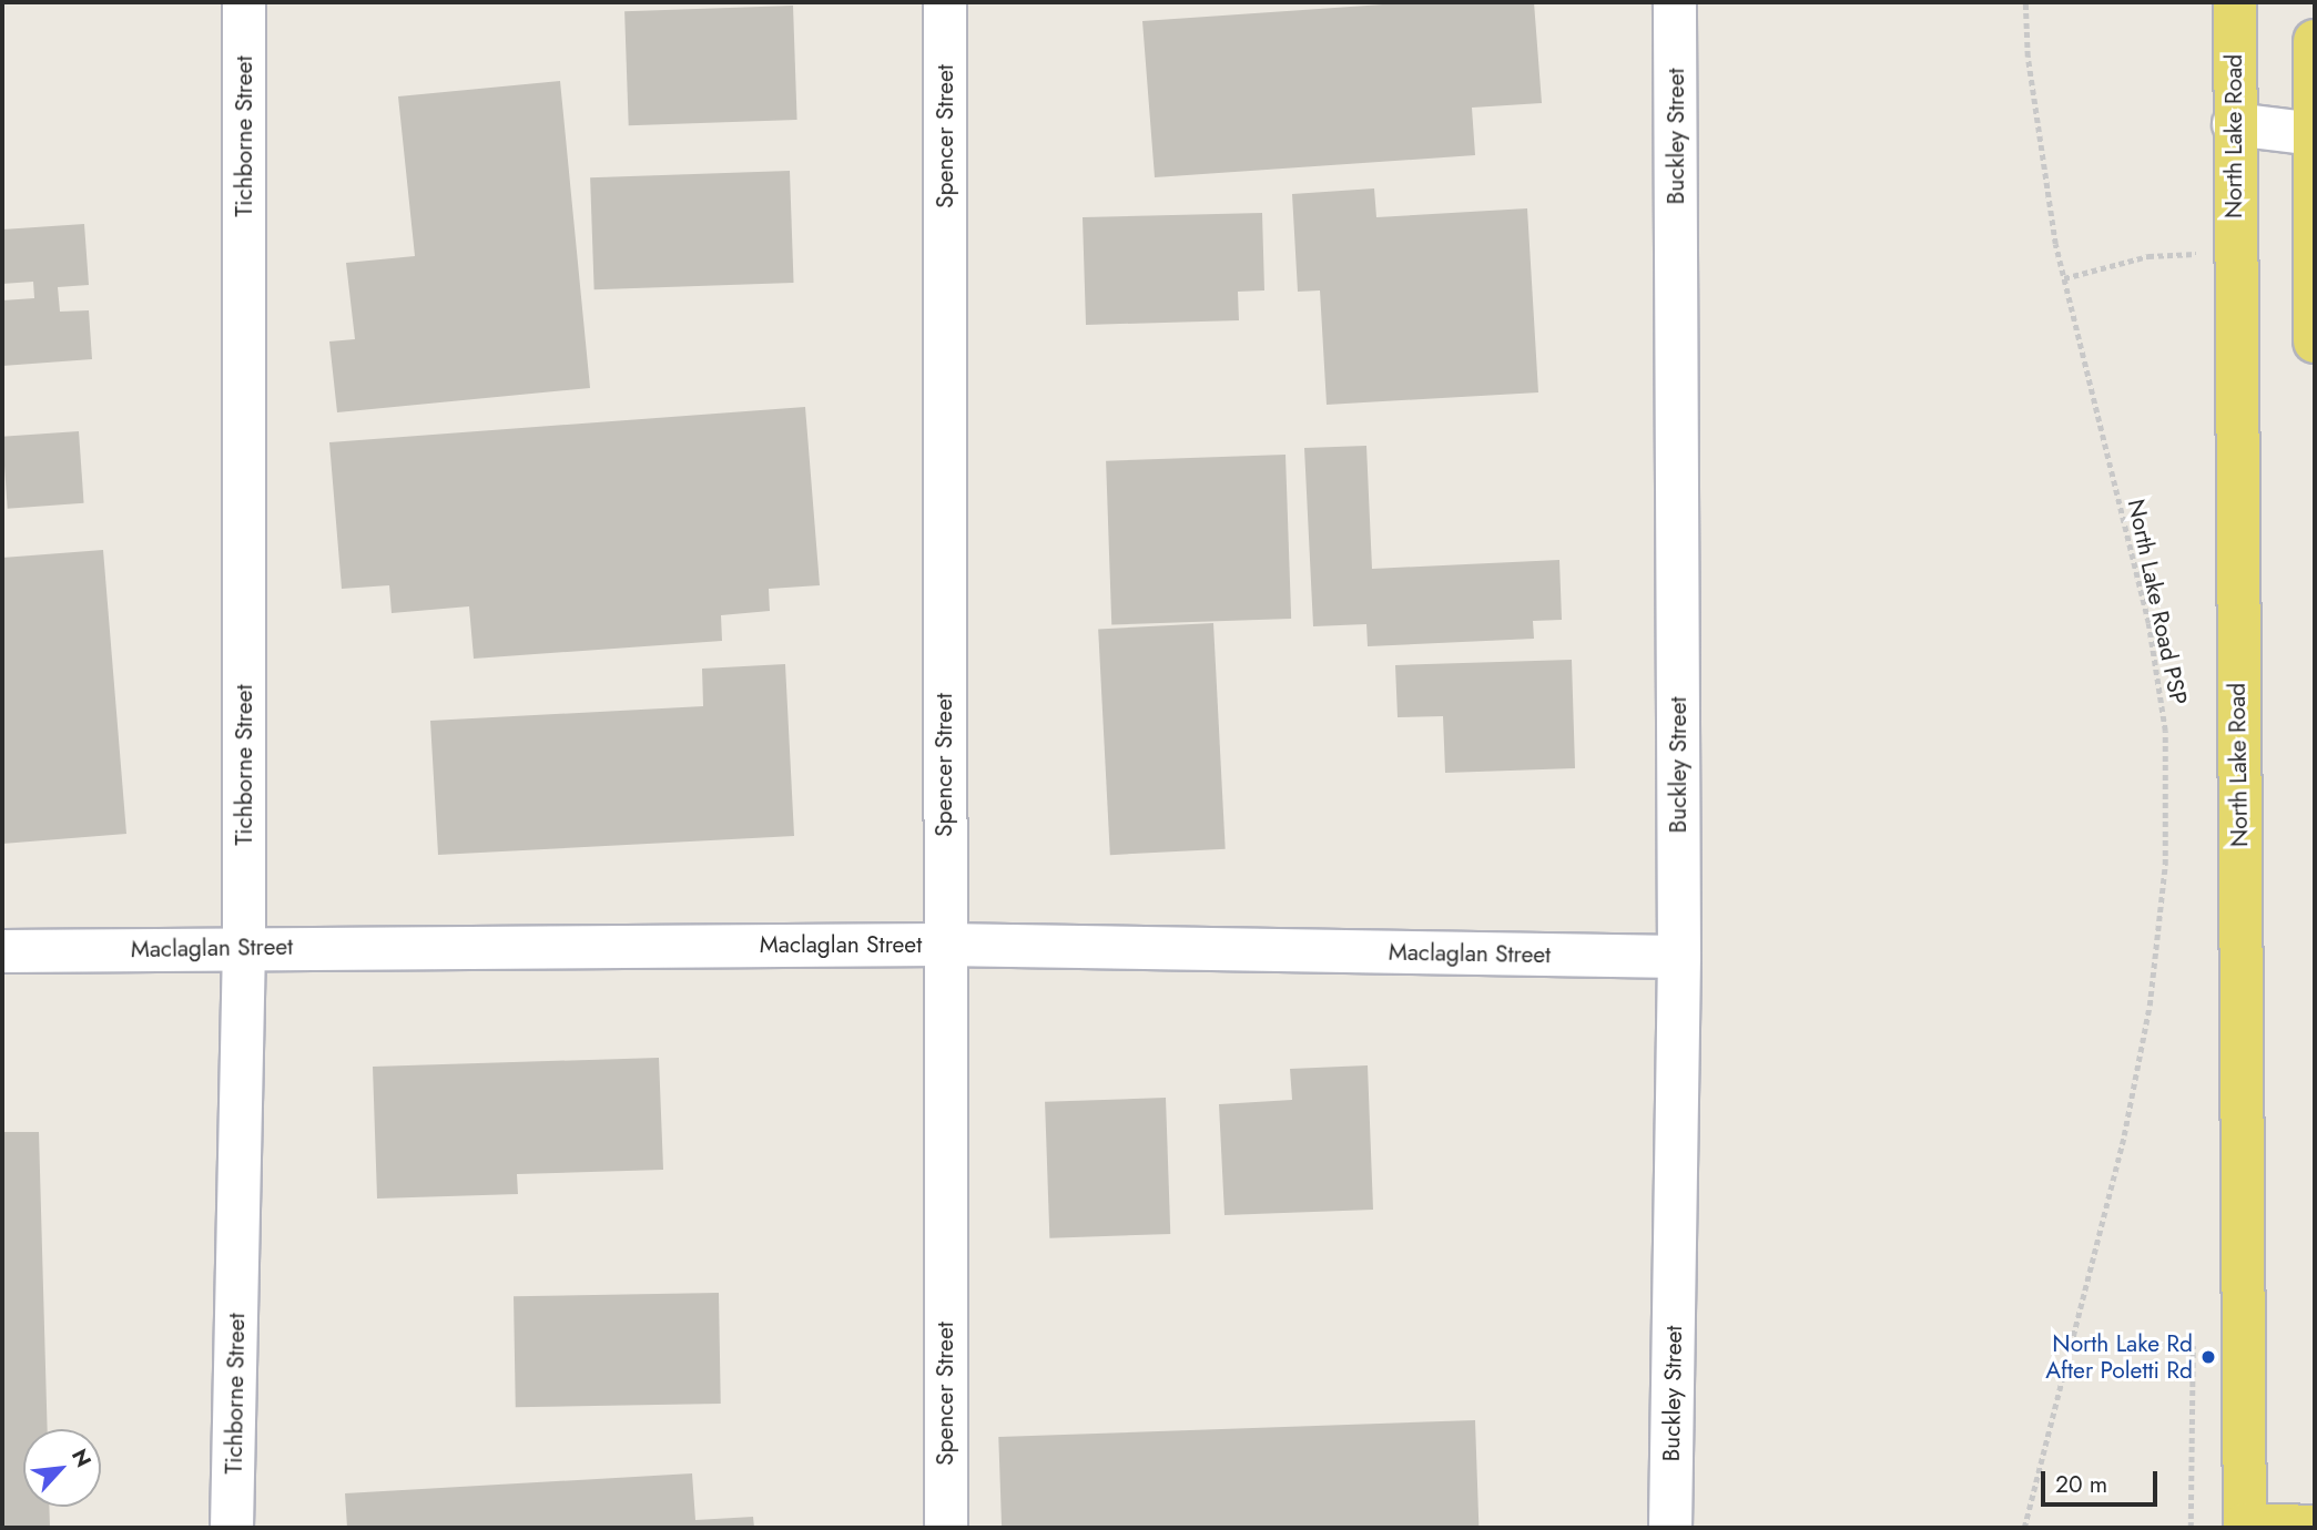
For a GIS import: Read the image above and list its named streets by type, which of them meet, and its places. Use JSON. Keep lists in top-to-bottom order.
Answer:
{
  "streets": {
    "main road": ["North Lake Road"],
    "street": [
      "Tichborne Street",
      "Spencer Street",
      "Buckley Street",
      "Maclaglan Street"
    ],
    "path": ["North Lake Road PSP"]
  },
  "crossings": [
    ["Tichborne Street", "Maclaglan Street"],
    ["Spencer Street", "Maclaglan Street"],
    ["Buckley Street", "Maclaglan Street"]
  ],
  "places": ["North Lake Rd After Poletti Rd"],
  "scale_bar": "20 m",
  "north": "top right"
}
